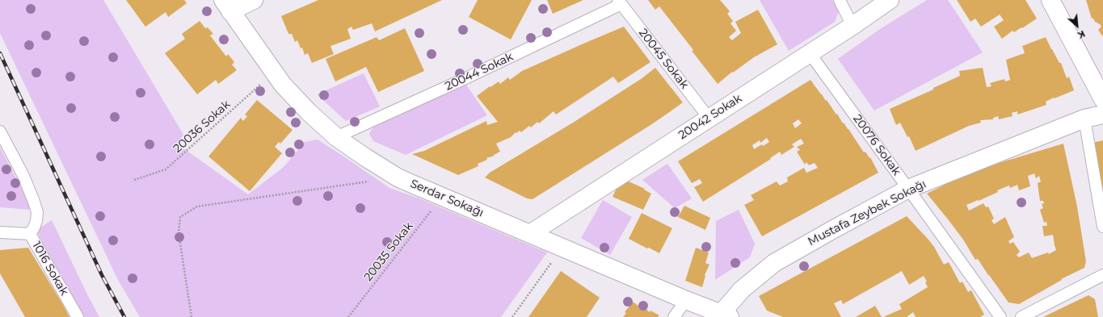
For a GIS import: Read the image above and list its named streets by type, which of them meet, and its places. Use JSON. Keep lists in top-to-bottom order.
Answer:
{
  "streets": {
    "street": ["20042 Sokak", "Serdar Sokağı", "Mustafa Zeybek Sokağı"],
    "lane": [
      "20045 Sokak",
      "20044 Sokak",
      "20076 Sokak",
      "1016 Sokak"
    ],
    "path": ["20036 Sokak", "20035 Sokak"]
  },
  "crossings": [
    ["20045 Sokak", "20044 Sokak"],
    ["20045 Sokak", "20042 Sokak"],
    ["20044 Sokak", "Serdar Sokağı"],
    ["20042 Sokak", "20076 Sokak"],
    ["20042 Sokak", "Serdar Sokağı"],
    ["20036 Sokak", "Serdar Sokağı"],
    ["20076 Sokak", "Mustafa Zeybek Sokağı"],
    ["Serdar Sokağı", "Mustafa Zeybek Sokağı"],
    ["Serdar Sokağı", "20035 Sokak"]
  ],
  "north": "bottom right"
}
